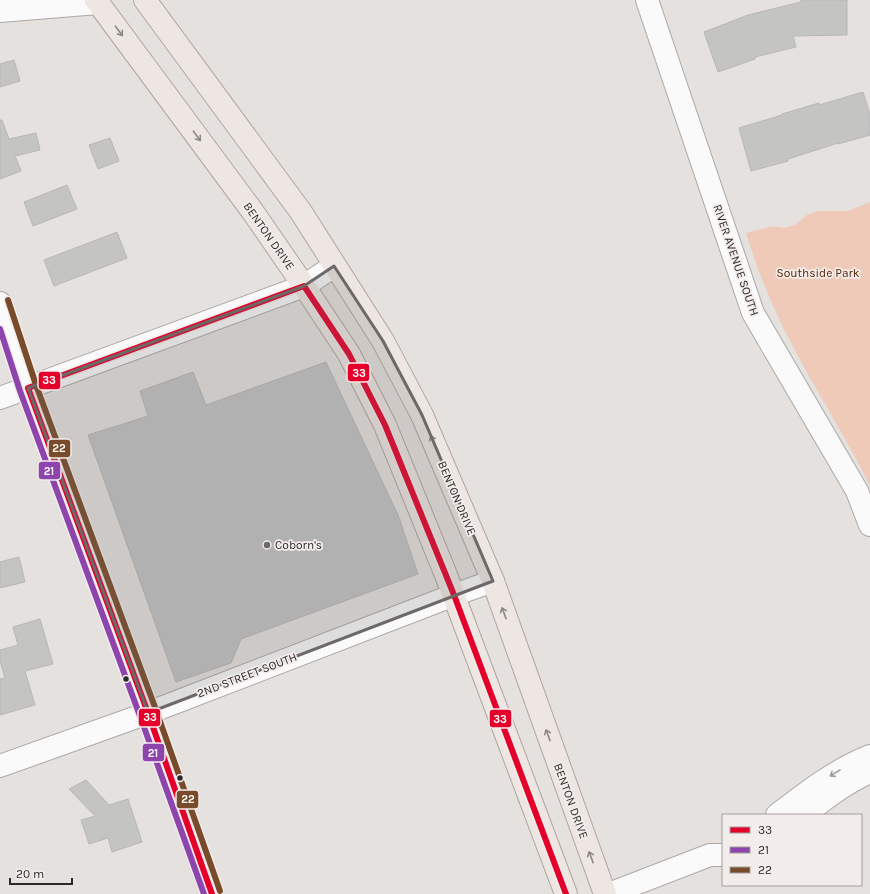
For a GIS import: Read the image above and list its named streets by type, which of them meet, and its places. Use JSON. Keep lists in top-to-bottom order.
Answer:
{
  "streets": {
    "main road": ["BENTON DRIVE"],
    "street": ["RIVER AVENUE SOUTH", "2ND STREET SOUTH"]
  },
  "crossings": [
    ["BENTON DRIVE", "2ND STREET SOUTH"]
  ],
  "parks": ["Southside Park"],
  "places": ["Coborn's"],
  "lines": ["transit line 33", "transit line 22", "transit line 21"],
  "legend": ["33", "21", "22"],
  "scale_bar": "20 m"
}
